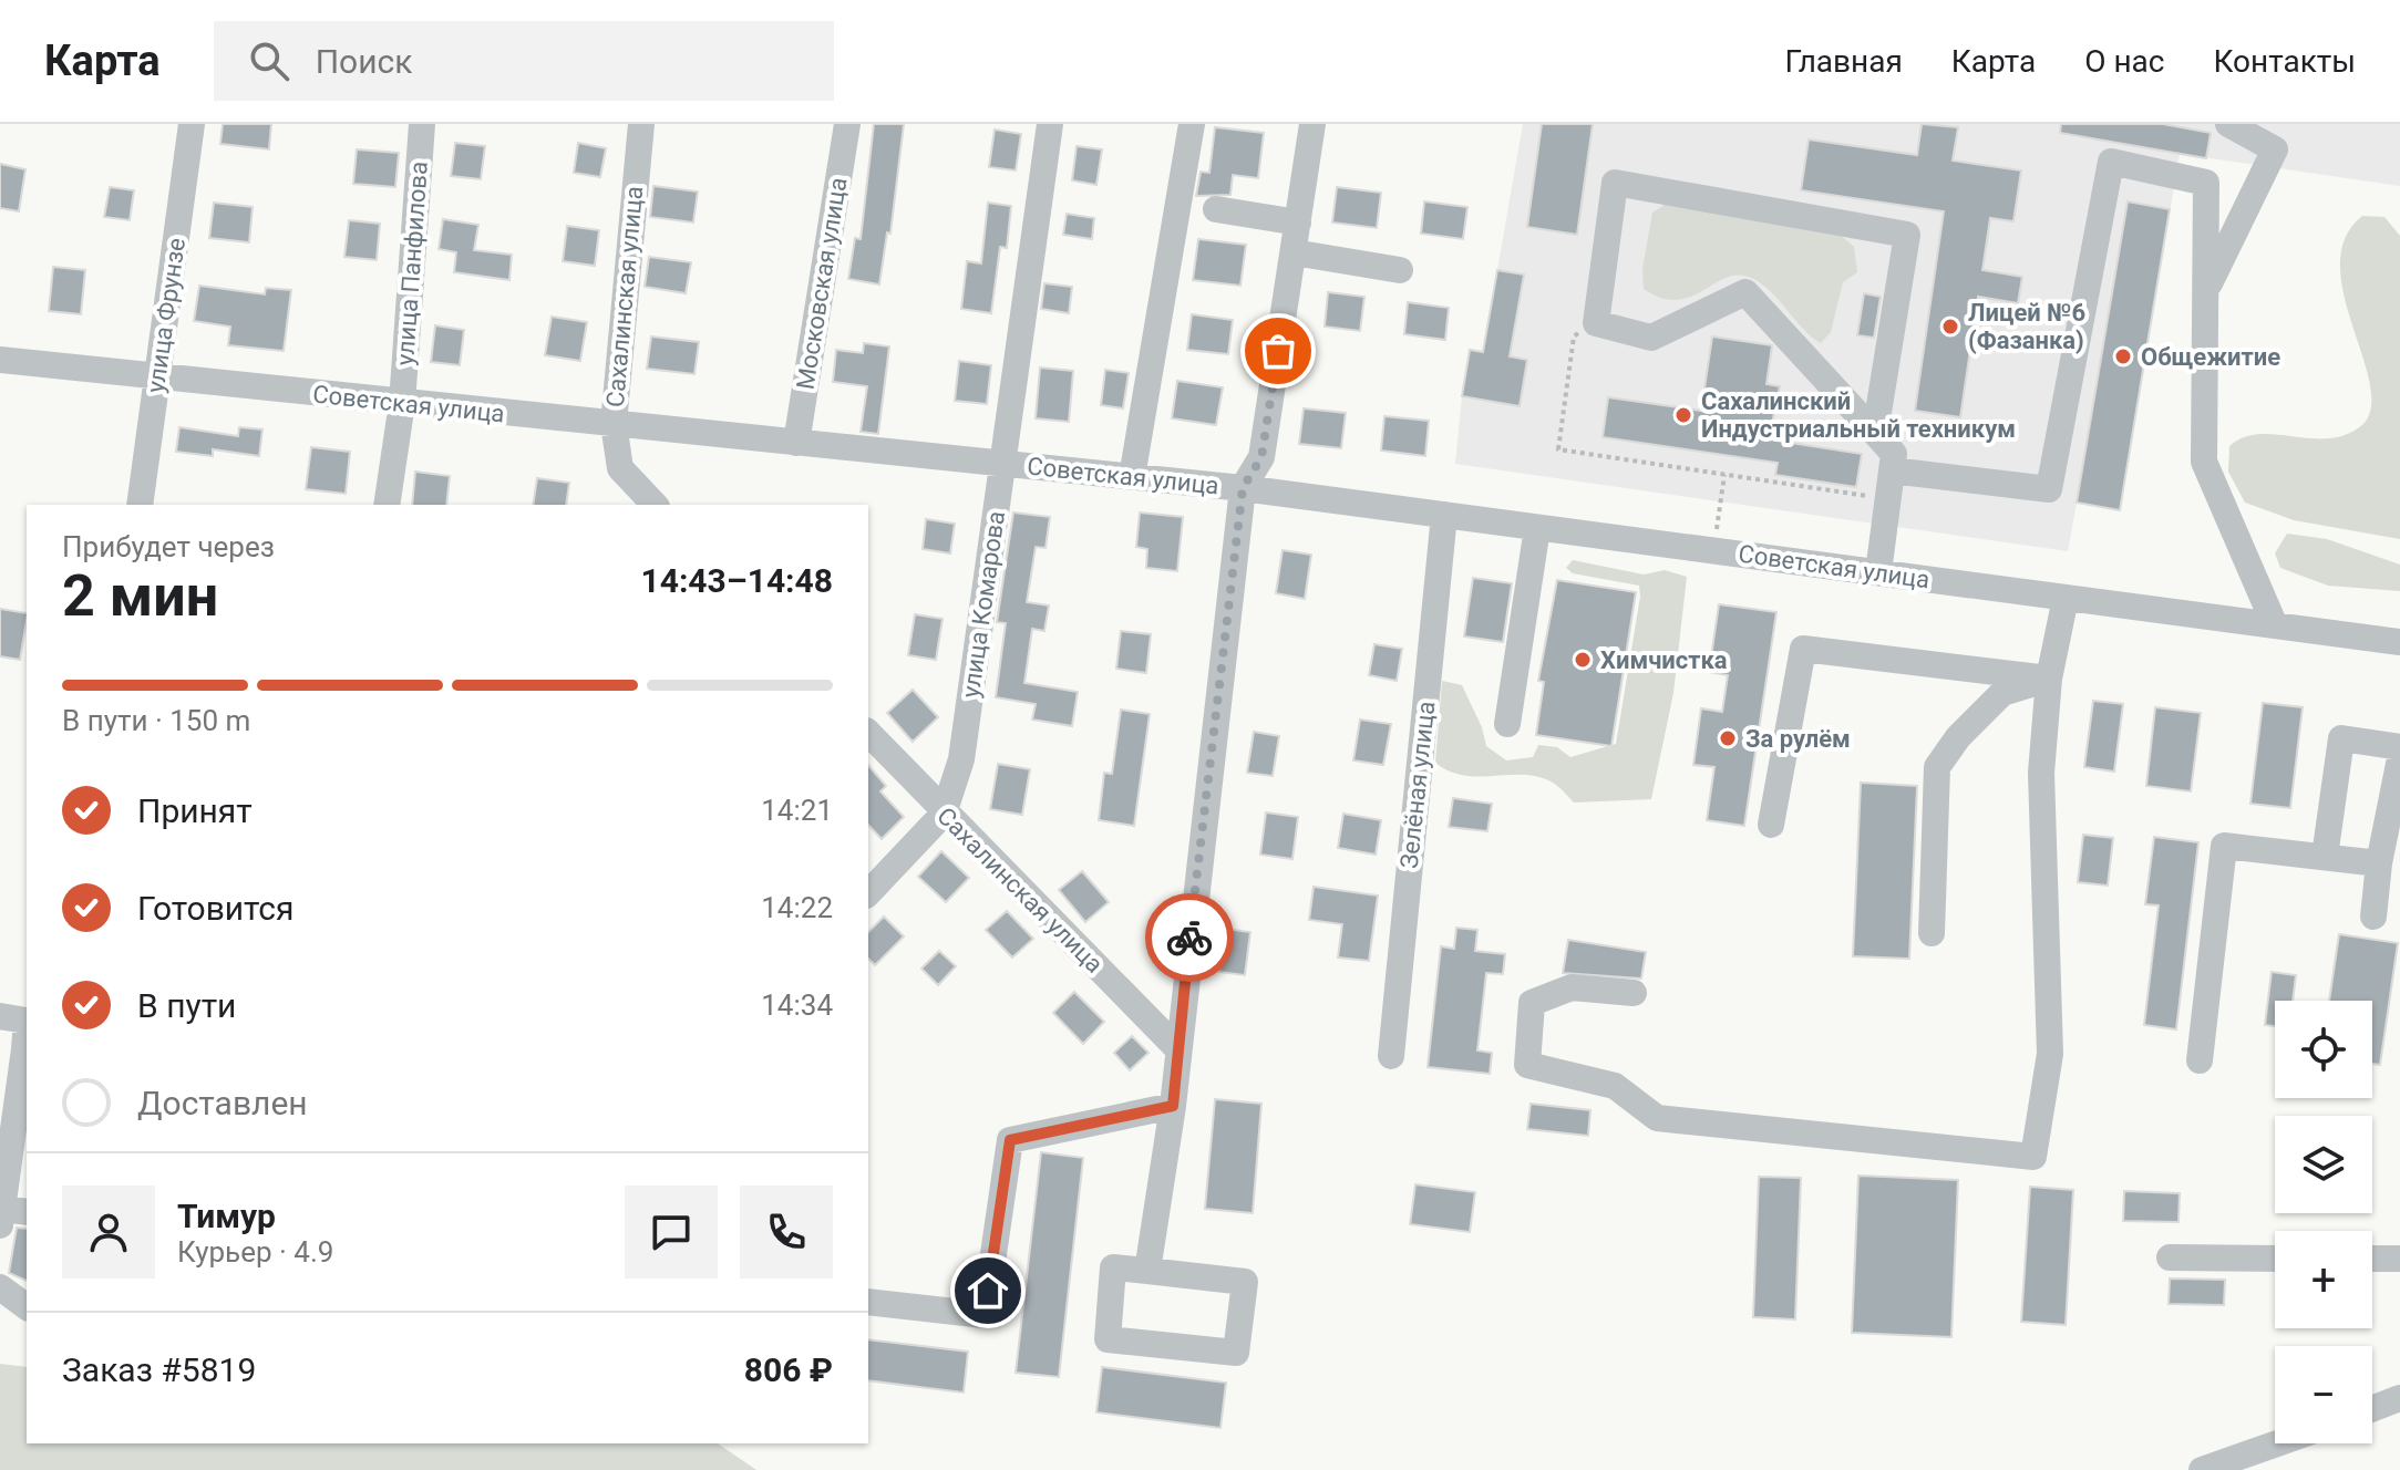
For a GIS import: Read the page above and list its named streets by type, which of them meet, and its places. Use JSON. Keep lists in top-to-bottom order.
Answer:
{
  "streets": {
    "street": [
      "улица Панфилова",
      "Московская улица",
      "Сахалинская улица",
      "улица Фрунзе",
      "Советская улица",
      "улица Комарова",
      "Зелёная улица"
    ]
  },
  "crossings": [
    ["улица Панфилова", "Советская улица"],
    ["Московская улица", "Советская улица"],
    ["Сахалинская улица", "Советская улица"],
    ["Сахалинская улица", "улица Комарова"],
    ["улица Фрунзе", "Советская улица"],
    ["Советская улица", "улица Комарова"],
    ["Советская улица", "Зелёная улица"]
  ],
  "places": [
    "Лицей №6 (Фазанка)",
    "Общежитие",
    "Сахалинский Индустриальный техникум",
    "Химчистка",
    "За рулём"
  ],
  "page": {
    "header": "Карта",
    "search": "Поиск",
    "nav": [
      "Главная",
      "Карта",
      "О нас",
      "Контакты"
    ],
    "heading": ["2 мин", "Прибудет через", "14:43–14:48"],
    "panel": [
      "Тимур",
      "Курьер · 4.9",
      "Заказ #5819",
      "806 ₽"
    ],
    "bar": "В пути · 150 m",
    "list": [
      ["Принят", "14:21"],
      ["Готовится", "14:22"],
      ["В пути", "14:34"],
      "Доставлен"
    ],
    "map_buttons": ["+", "−"]
  }
}
